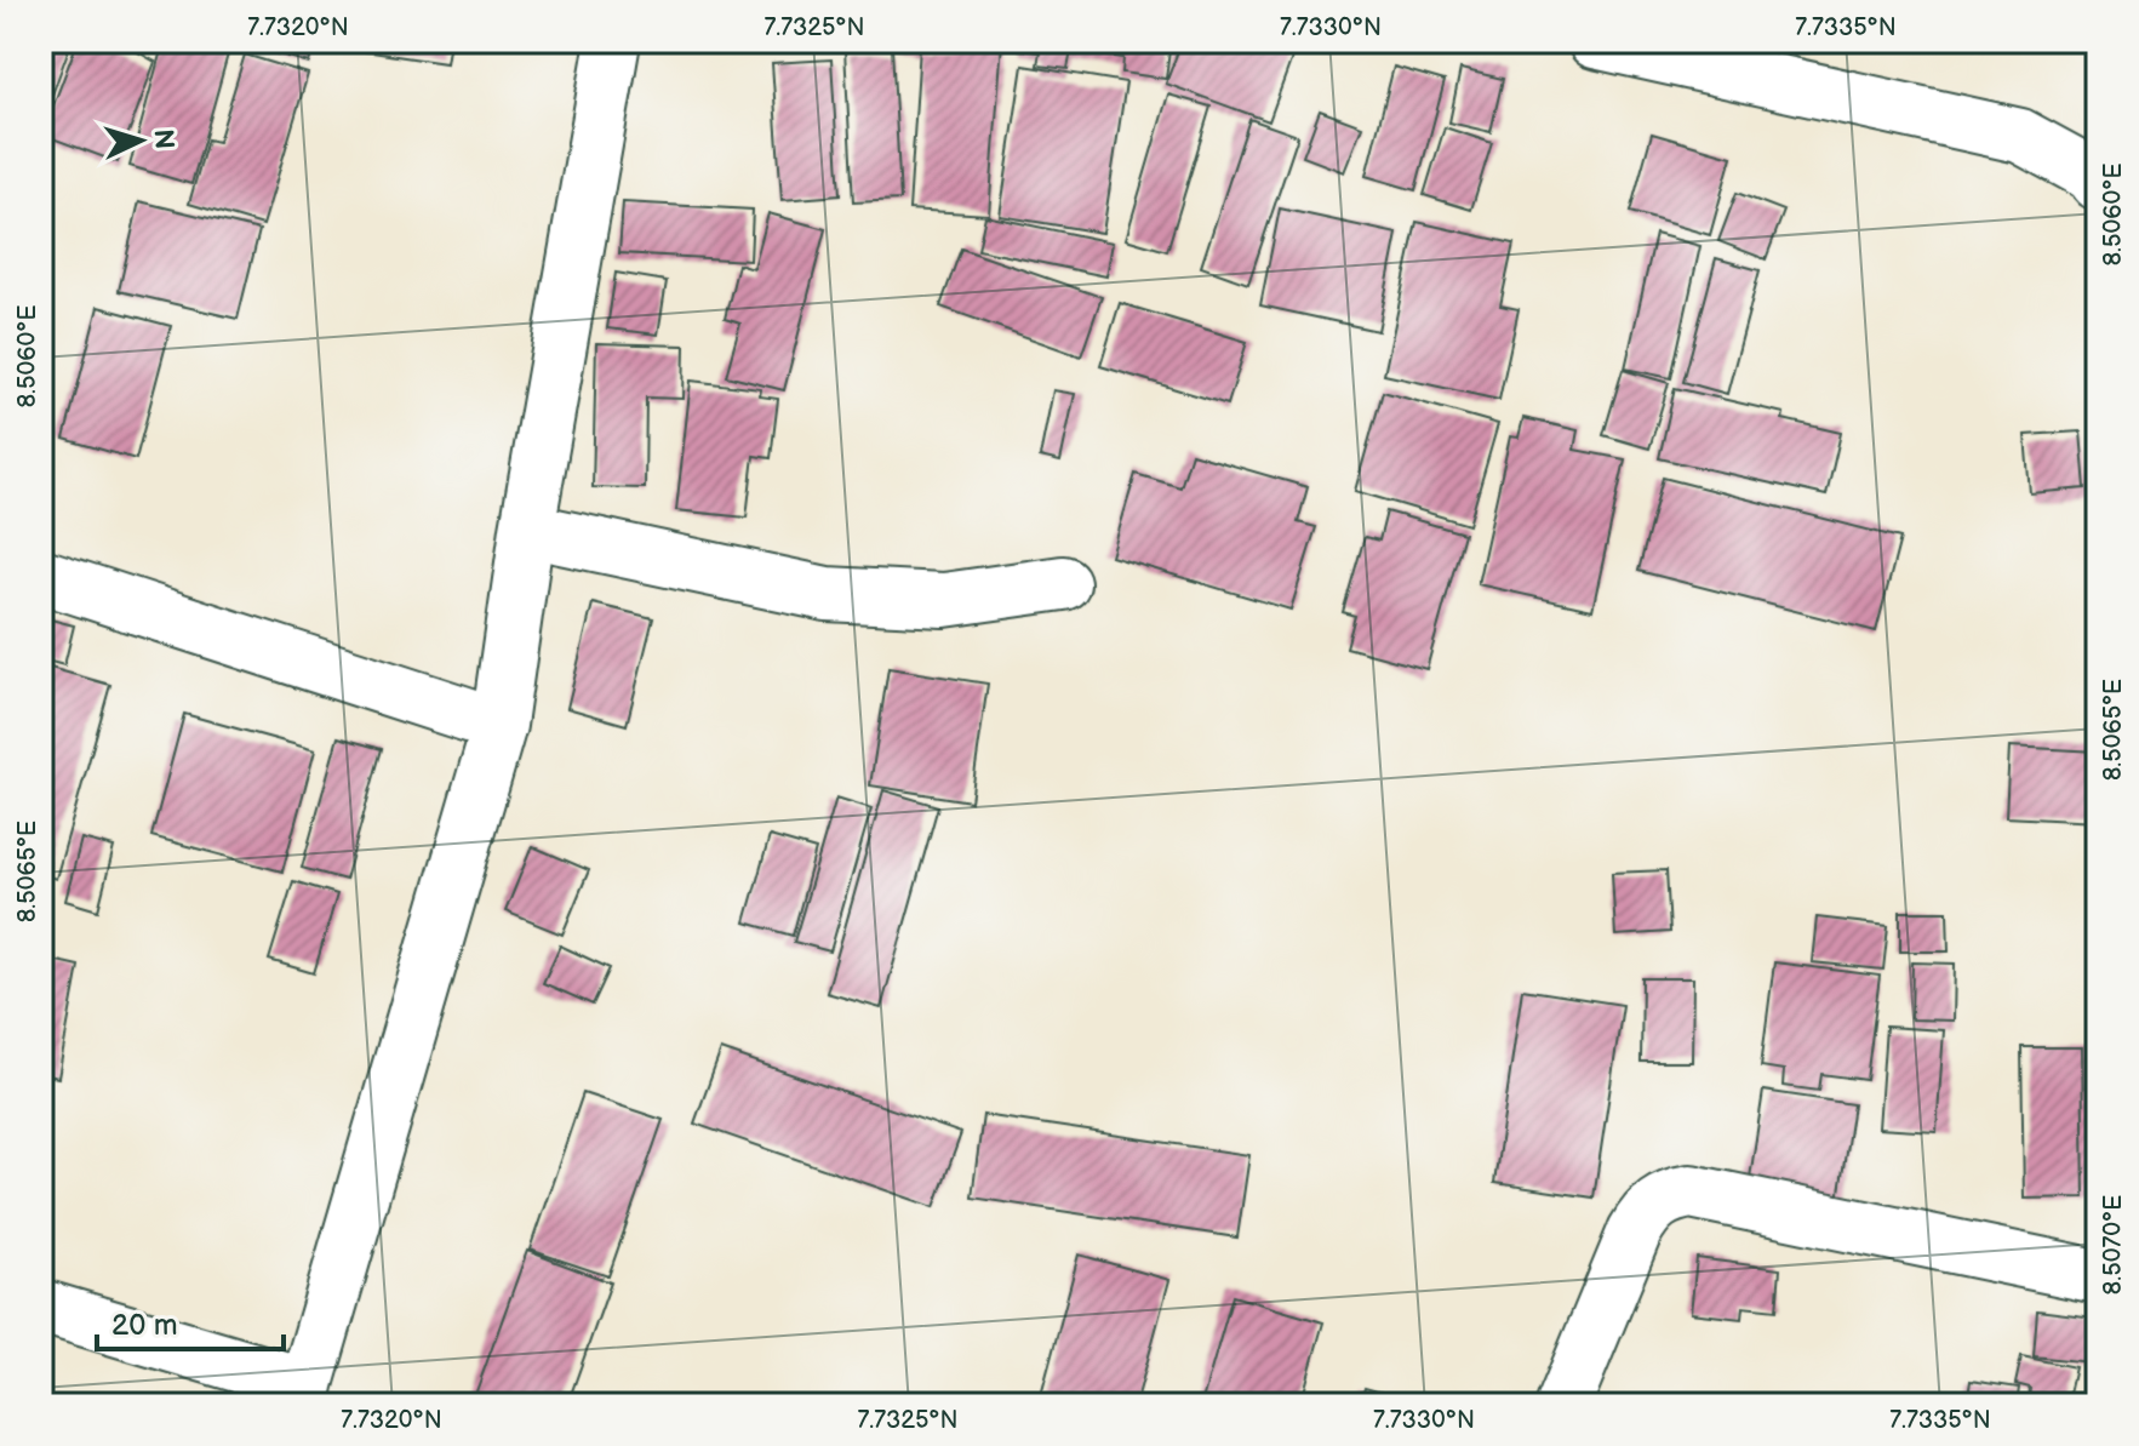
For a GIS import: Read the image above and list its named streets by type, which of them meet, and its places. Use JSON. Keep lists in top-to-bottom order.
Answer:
{
  "scale_bar": "20 m",
  "north": "right",
  "coordinates": [
    "7.7320°N",
    "7.7325°N",
    "7.7330°N",
    "7.7335°N",
    "8.5060°E",
    "8.5065°E",
    "8.5070°E"
  ]
}
